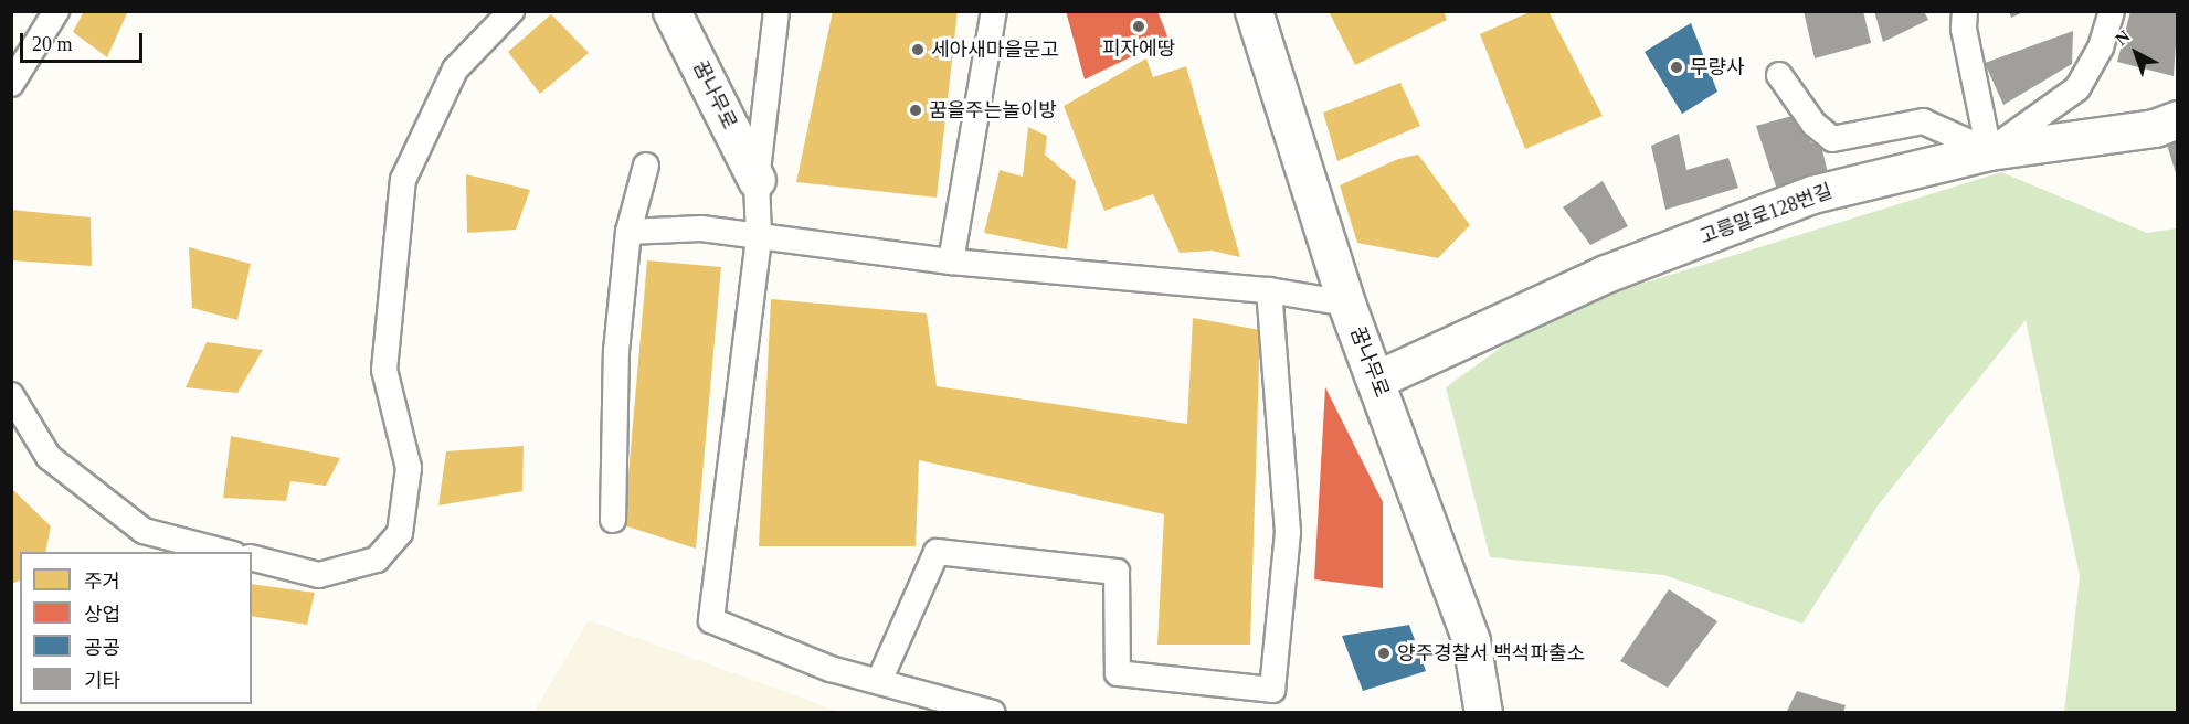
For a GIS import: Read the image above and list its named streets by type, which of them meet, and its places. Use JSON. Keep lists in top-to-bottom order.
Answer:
{
  "streets": {
    "street": ["꿈나무로", "고릉말로128번길"]
  },
  "crossings": [
    ["꿈나무로", "고릉말로128번길"]
  ],
  "places": [
    "피자에땅",
    "세아새마을문고",
    "무량사",
    "꿈을주는놀이방",
    "양주경찰서 백석파출소"
  ],
  "legend": [
    "주거",
    "상업",
    "공공",
    "기타"
  ],
  "scale_bar": "20 m",
  "north": "top left"
}
